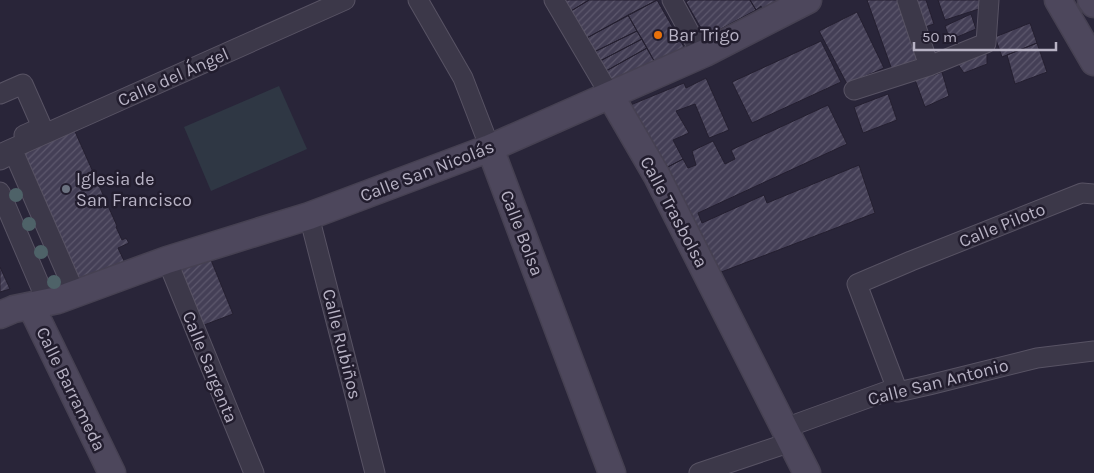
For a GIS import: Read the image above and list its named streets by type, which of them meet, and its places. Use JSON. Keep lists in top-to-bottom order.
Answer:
{
  "streets": {
    "street": [
      "Calle del Ángel",
      "Calle San Nicolás",
      "Calle Trasbolsa",
      "Calle Piloto",
      "Calle Bolsa",
      "Calle Rubiños",
      "Calle Sargenta",
      "Calle San Antonio",
      "Calle Barrameda"
    ]
  },
  "crossings": [
    ["Calle San Nicolás", "Calle Trasbolsa"],
    ["Calle San Nicolás", "Calle Bolsa"],
    ["Calle San Nicolás", "Calle Rubiños"],
    ["Calle San Nicolás", "Calle Sargenta"],
    ["Calle San Nicolás", "Calle Barrameda"],
    ["Calle Trasbolsa", "Calle San Antonio"],
    ["Calle Piloto", "Calle San Antonio"]
  ],
  "places": ["Bar Trigo", "Iglesia de San Francisco"],
  "scale_bar": "50 m"
}
